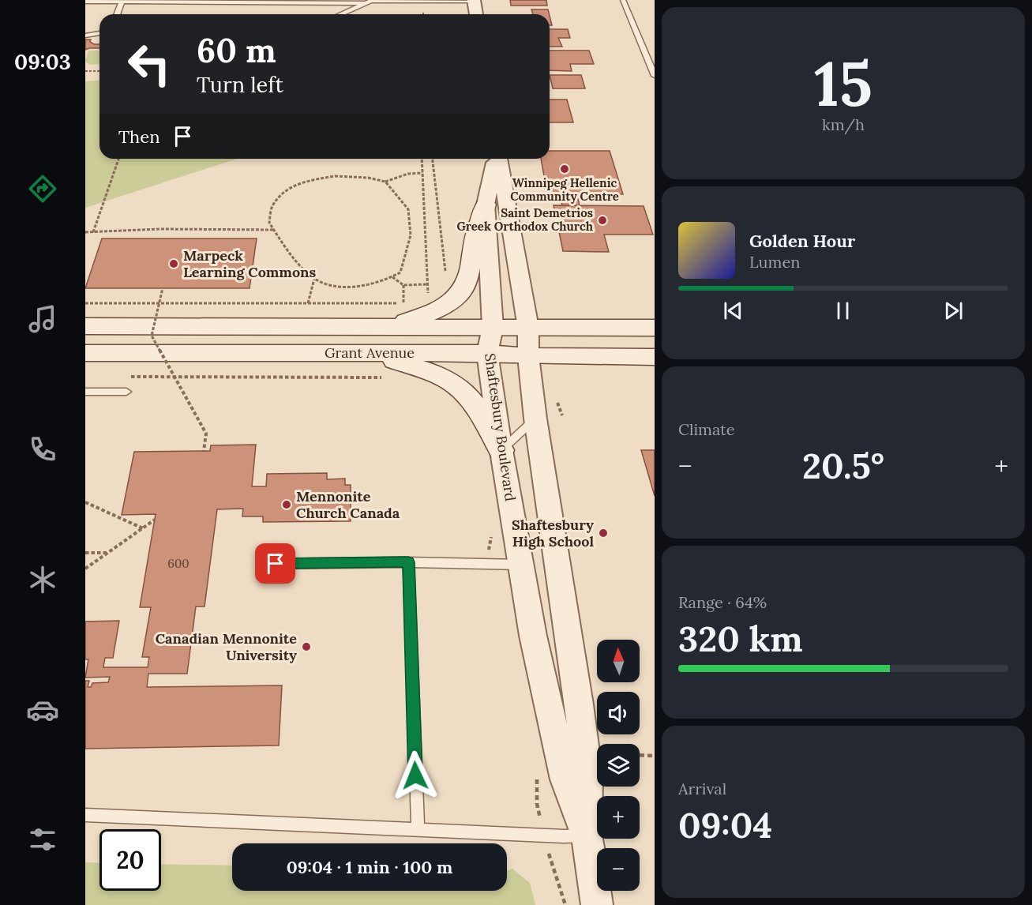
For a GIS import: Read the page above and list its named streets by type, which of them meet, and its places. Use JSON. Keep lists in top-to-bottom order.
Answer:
{
  "streets": {
    "main road": ["Grant Avenue"],
    "street": ["Shaftesbury Boulevard"]
  },
  "crossings": [
    ["Grant Avenue", "Shaftesbury Boulevard"]
  ],
  "places": [
    "Winnipeg Hellenic Community Centre",
    "Saint Demetrios Greek Orthodox Church",
    "Marpeck Learning Commons",
    "Mennonite Church Canada",
    "Shaftesbury High School",
    "Canadian Mennonite University"
  ],
  "house_numbers": ["600"],
  "north": "top",
  "page": {
    "tabs": "09:03",
    "tile": [
      ["15", "km/h"],
      "Climate",
      ["Range · 64%", "320 km"],
      ["Arrival", "09:04"]
    ],
    "turn": ["60 m", "Turn left"],
    "then": "Then",
    "song": ["Golden Hour", "Lumen"],
    "heat": ["−", "20.5°", "+"],
    "map_buttons": ["+", "−"],
    "limit": "20",
    "trip": "09:04 · 1 min · 100 m"
  }
}
